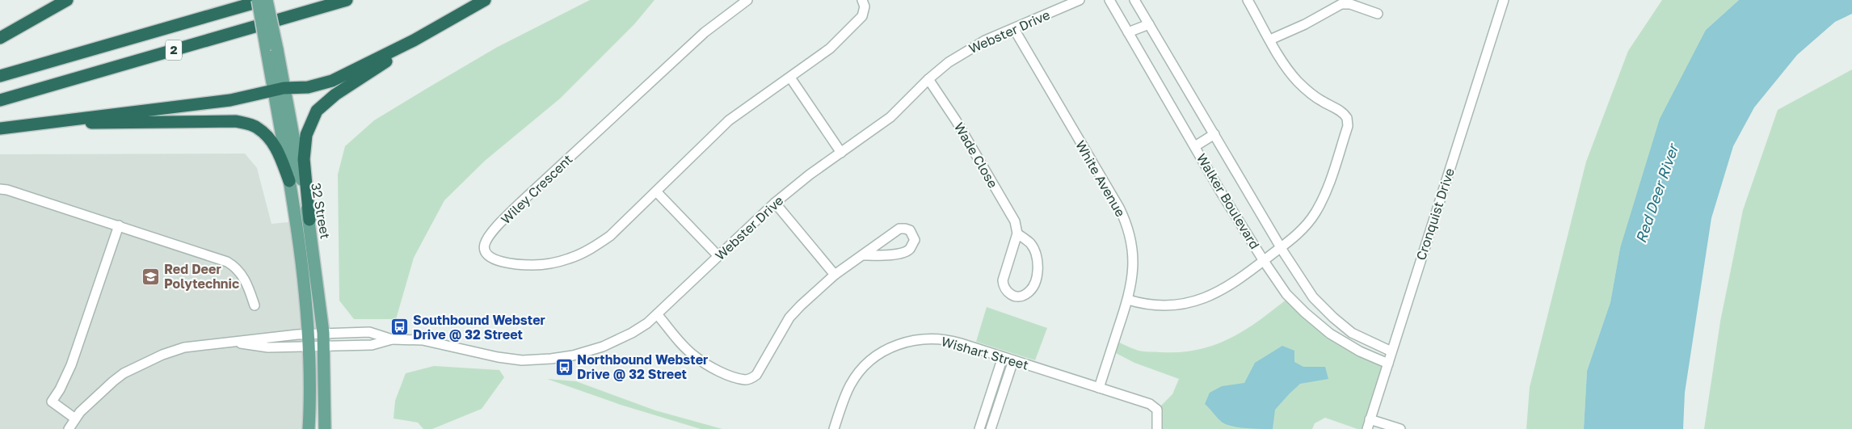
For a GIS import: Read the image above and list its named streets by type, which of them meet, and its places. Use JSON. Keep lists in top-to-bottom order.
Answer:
{
  "streets": {
    "highway": ["2"],
    "main road": ["32 Street"],
    "street": [
      "Webster Drive",
      "Wade Close",
      "White Avenue",
      "Wiley Crescent",
      "Walker Boulevard",
      "Cronquist Drive",
      "Wishart Street"
    ]
  },
  "crossings": [
    ["Webster Drive", "Wade Close"],
    ["Webster Drive", "White Avenue"],
    ["Webster Drive", "32 Street"],
    ["2", "32 Street"],
    ["White Avenue", "Wishart Street"],
    ["Walker Boulevard", "Cronquist Drive"]
  ],
  "water": ["Red Deer River"],
  "places": {
    "school or university": ["Red Deer Polytechnic"],
    "bus stop": ["Southbound Webster Drive @ 32 Street", "Northbound Webster Drive @ 32 Street"]
  }
}
